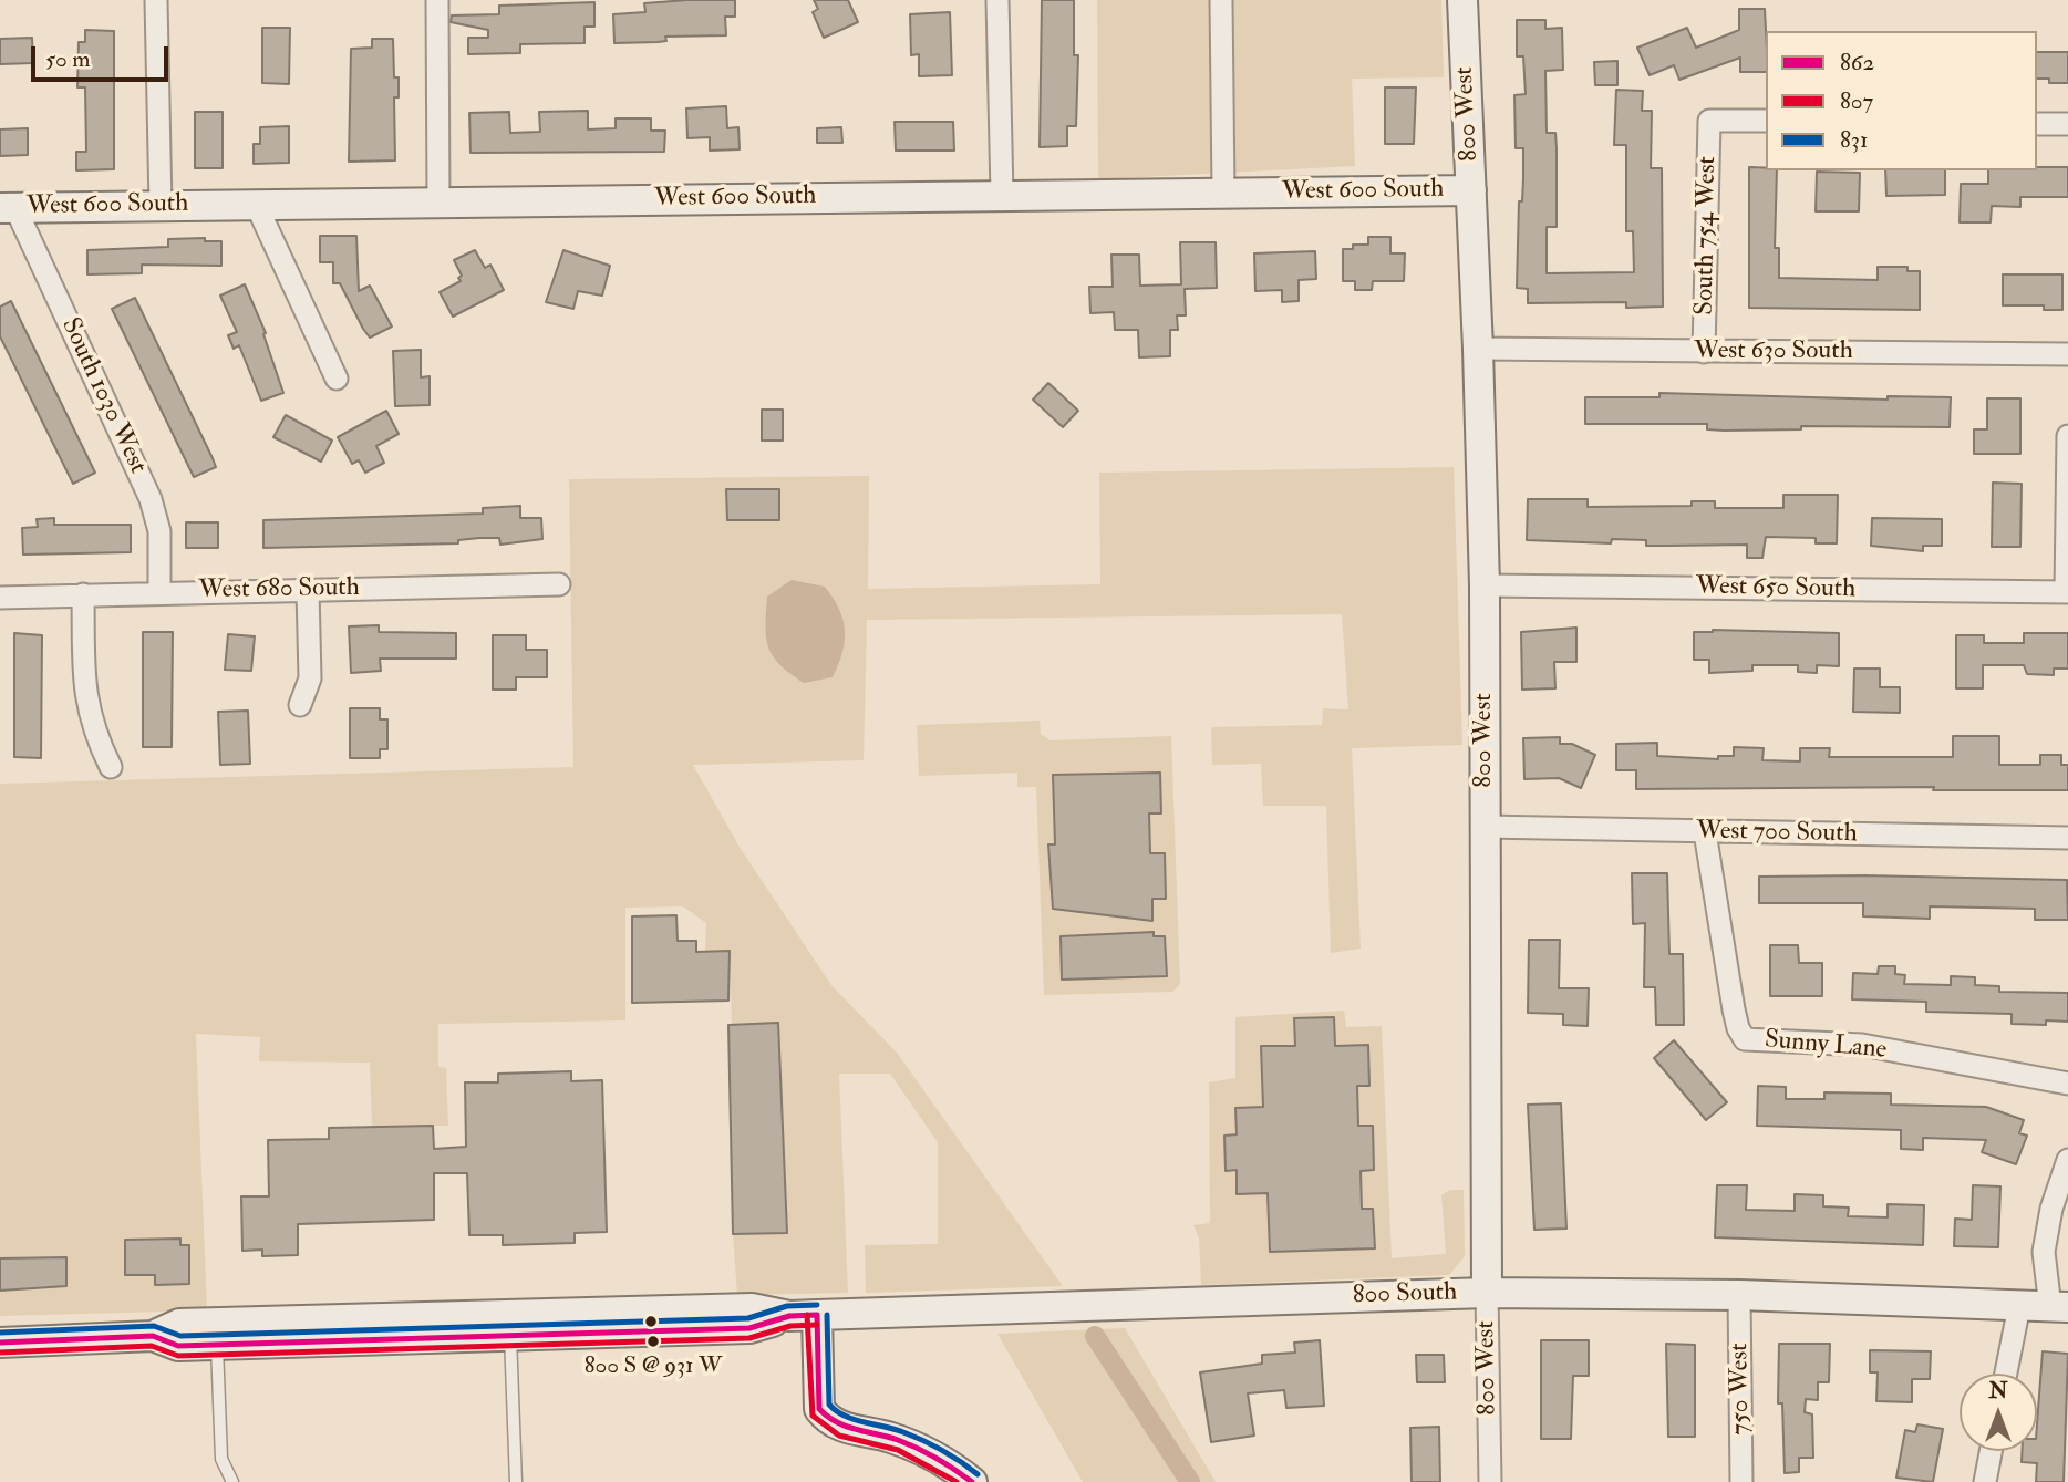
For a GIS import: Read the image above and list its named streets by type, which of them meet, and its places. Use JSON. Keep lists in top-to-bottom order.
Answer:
{
  "streets": {
    "street": [
      "800 West",
      "West 600 South",
      "South 754 West",
      "West 630 South",
      "South 1030 West",
      "West 650 South",
      "West 680 South",
      "West 700 South",
      "Sunny Lane",
      "800 South",
      "750 West"
    ]
  },
  "crossings": [
    ["800 West", "West 600 South"],
    ["800 West", "West 630 South"],
    ["800 West", "West 650 South"],
    ["800 West", "West 700 South"],
    ["800 West", "800 South"],
    ["West 600 South", "South 1030 West"],
    ["South 754 West", "West 630 South"],
    ["South 1030 West", "West 680 South"],
    ["West 700 South", "Sunny Lane"],
    ["800 South", "750 West"]
  ],
  "places": ["800 S @ 931 W"],
  "lines": ["transit line 831", "transit line 862", "transit line 807"],
  "legend": ["862", "807", "831"],
  "scale_bar": "50 m",
  "north": "top"
}
